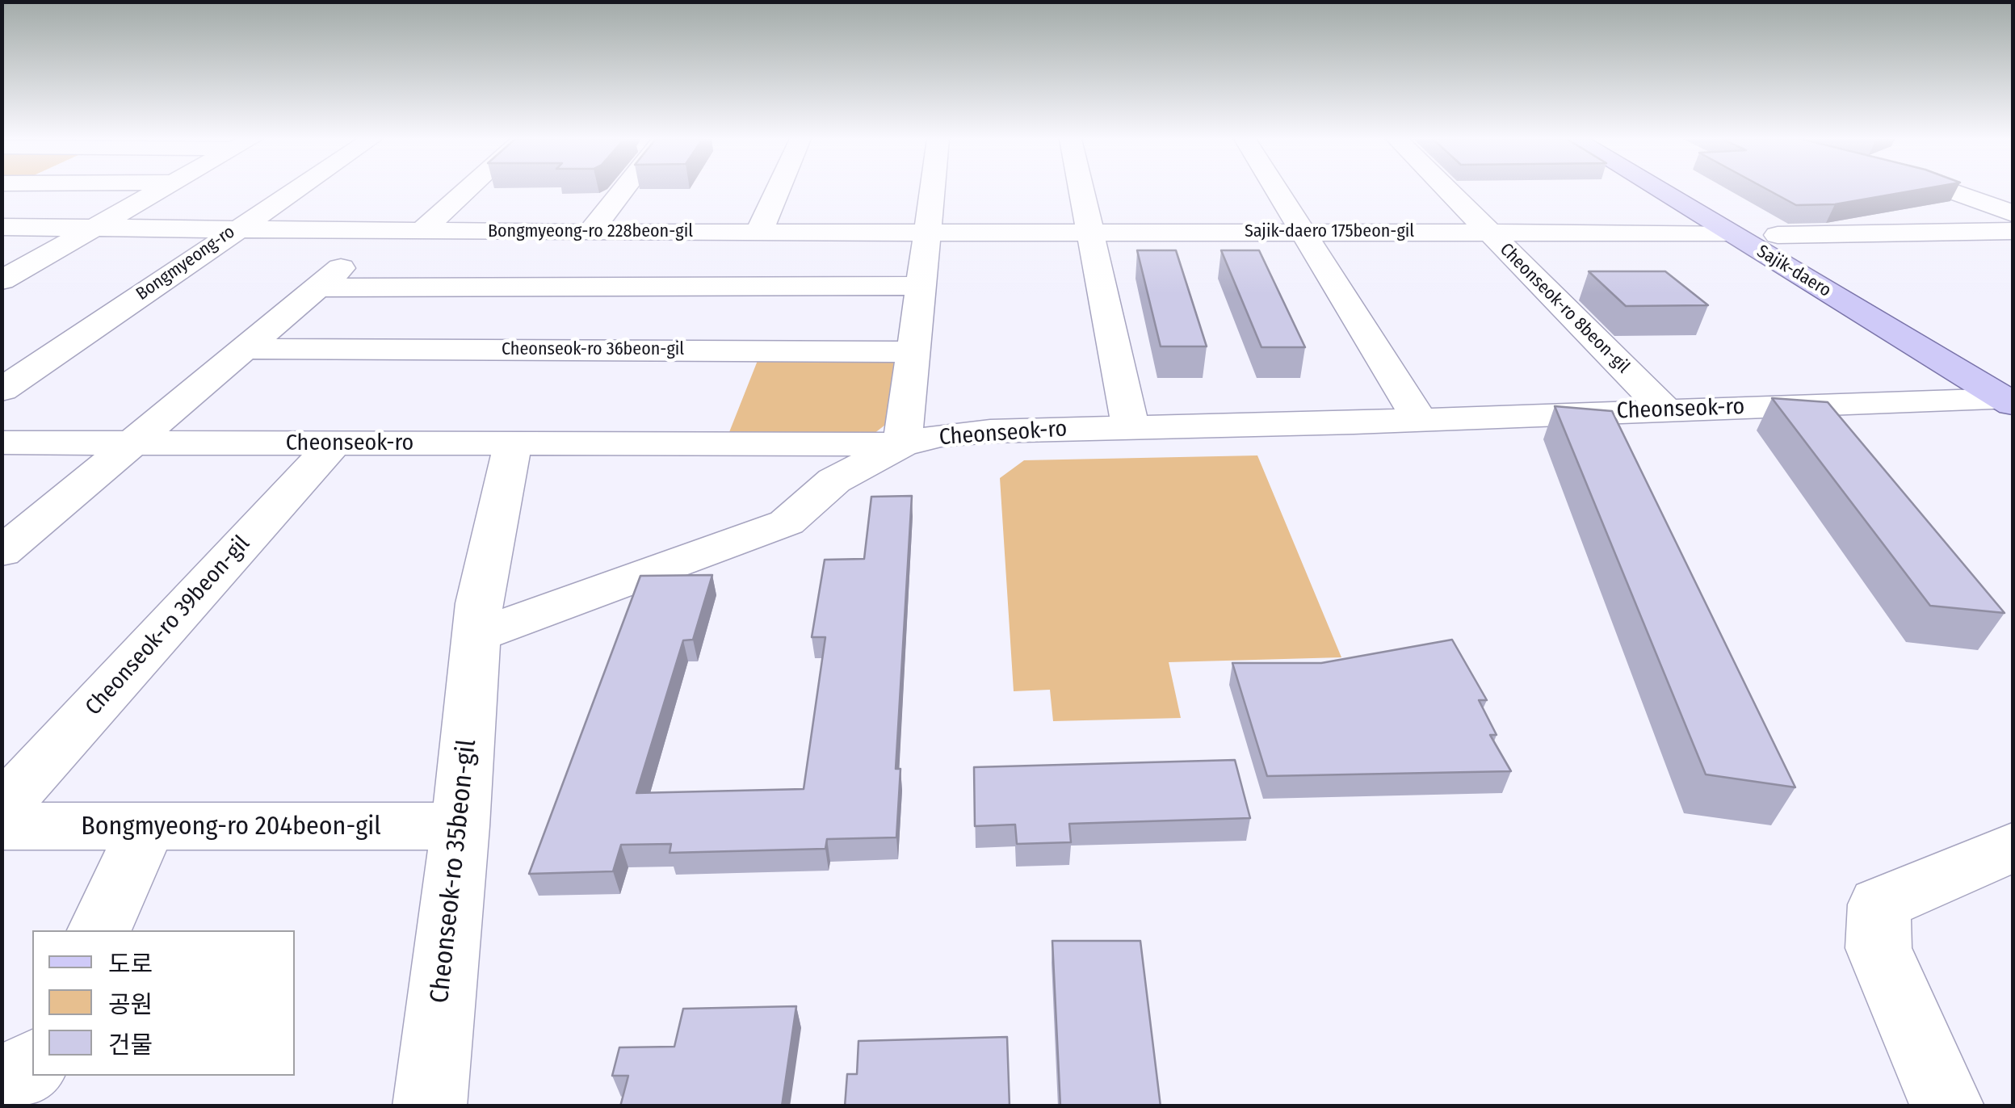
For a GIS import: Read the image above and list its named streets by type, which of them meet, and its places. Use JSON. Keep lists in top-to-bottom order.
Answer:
{
  "streets": {
    "main road": ["Sajik-daero"],
    "street": [
      "Bongmyeong-ro 228beon-gil",
      "Sajik-daero 175beon-gil",
      "Bongmyeong-ro",
      "Cheonseok-ro 8beon-gil",
      "Cheonseok-ro 36beon-gil",
      "Cheonseok-ro",
      "Cheonseok-ro 39beon-gil",
      "Bongmyeong-ro 204beon-gil",
      "Cheonseok-ro 35beon-gil"
    ]
  },
  "crossings": [
    ["Bongmyeong-ro 228beon-gil", "Sajik-daero 175beon-gil"],
    ["Bongmyeong-ro 228beon-gil", "Bongmyeong-ro"],
    ["Sajik-daero 175beon-gil", "Sajik-daero"],
    ["Sajik-daero 175beon-gil", "Cheonseok-ro 8beon-gil"],
    ["Sajik-daero", "Cheonseok-ro"],
    ["Cheonseok-ro 8beon-gil", "Cheonseok-ro"],
    ["Cheonseok-ro", "Cheonseok-ro 39beon-gil"],
    ["Cheonseok-ro", "Cheonseok-ro 35beon-gil"],
    ["Bongmyeong-ro 204beon-gil", "Cheonseok-ro 35beon-gil"]
  ],
  "legend": ["도로", "공원", "건물"]
}
